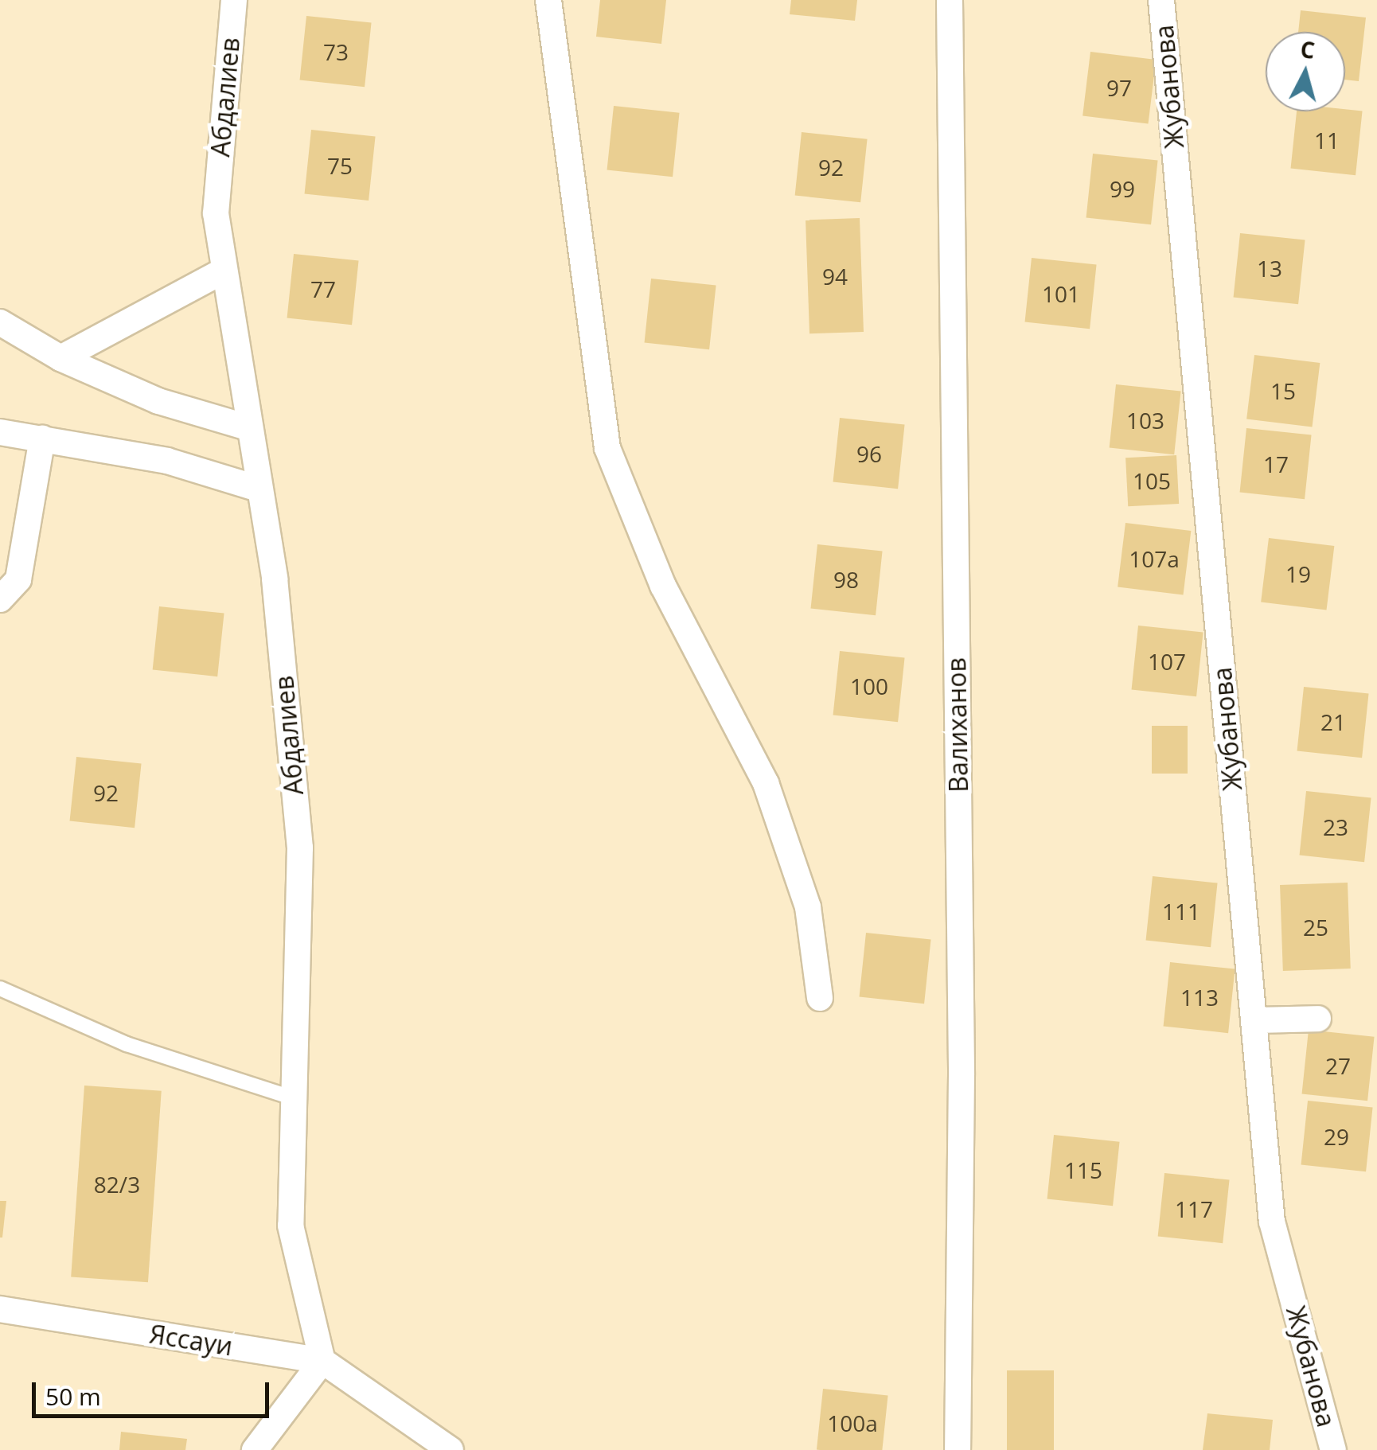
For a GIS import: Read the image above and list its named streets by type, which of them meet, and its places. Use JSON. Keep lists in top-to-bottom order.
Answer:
{
  "streets": {
    "street": [
      "Жубанова",
      "Абдалиев",
      "Валиханов",
      "Яссауи"
    ]
  },
  "crossings": [
    ["Абдалиев", "Яссауи"]
  ],
  "house_numbers": [
    "73",
    "97",
    "11",
    "75",
    "92",
    "99",
    "13",
    "94",
    "77",
    "101",
    "15",
    "103",
    "96",
    "17",
    "105",
    "107а",
    "19",
    "98",
    "107",
    "100",
    "21",
    "92",
    "23",
    "111",
    "25",
    "113",
    "27",
    "29",
    "115",
    "82/3",
    "117",
    "100а"
  ],
  "scale_bar": "50 m",
  "north": "top"
}
